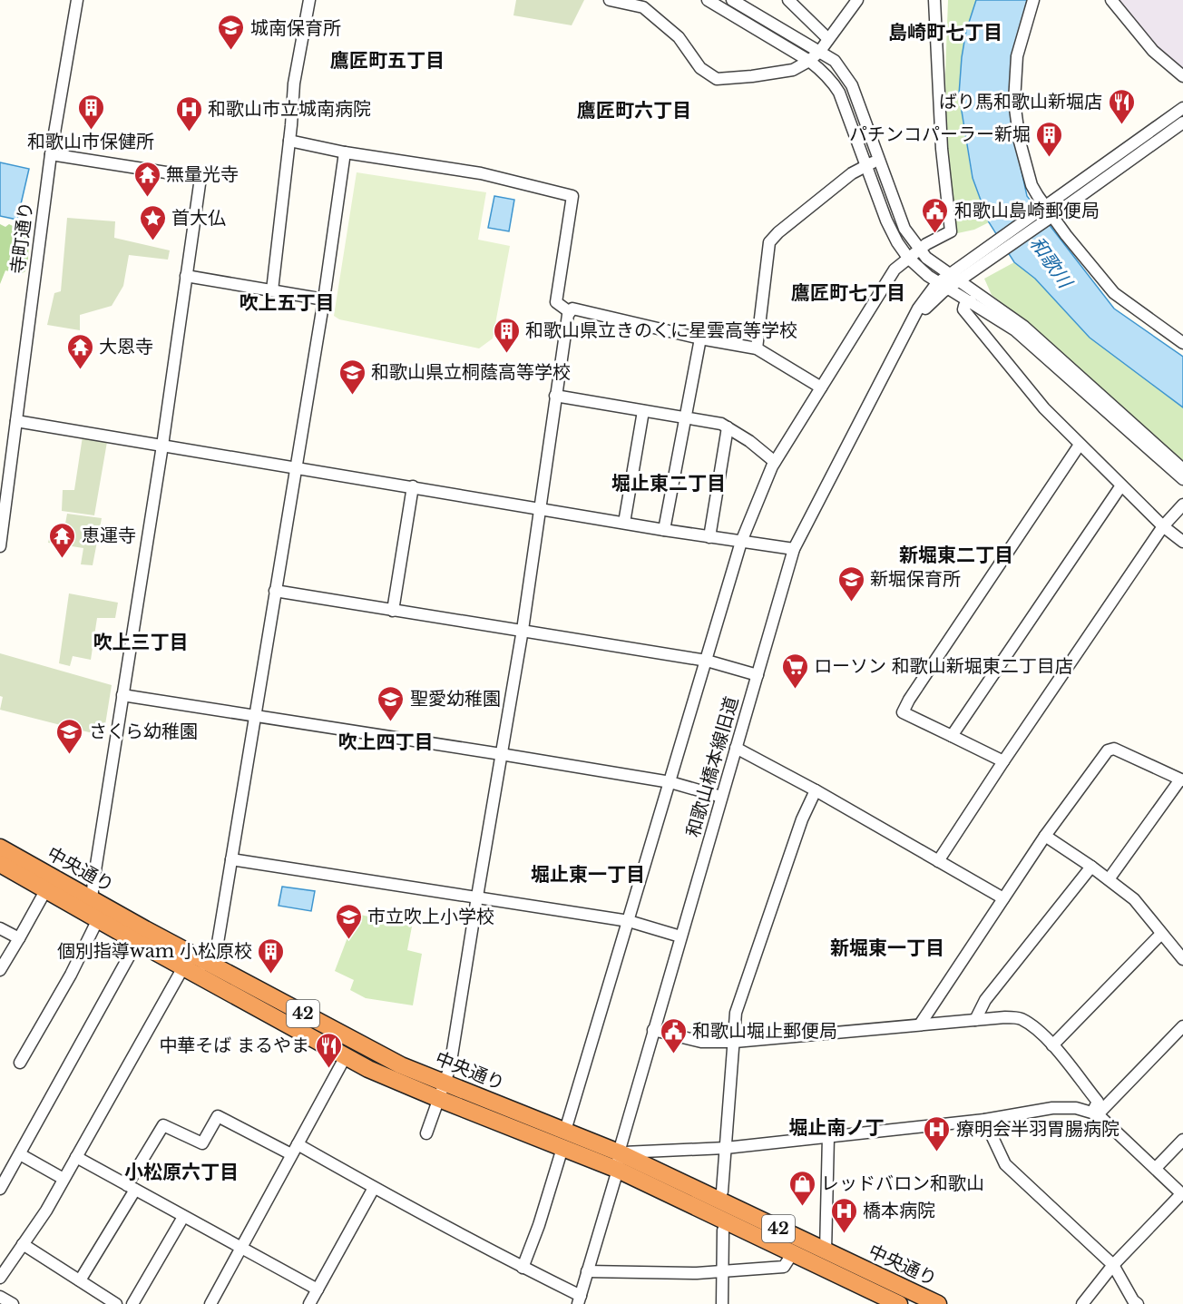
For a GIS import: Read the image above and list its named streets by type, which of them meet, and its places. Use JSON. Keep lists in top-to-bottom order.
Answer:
{
  "streets": {
    "highway": ["中央通り", "42"],
    "street": ["寺町通り", "和歌山橋本線旧道"]
  },
  "crossings": [
    ["和歌山橋本線旧道", "中央通り"]
  ],
  "districts": [
    "島崎町七丁目",
    "鷹匠町五丁目",
    "鷹匠町六丁目",
    "鷹匠町七丁目",
    "吹上五丁目",
    "堀止東二丁目",
    "新堀東二丁目",
    "吹上三丁目",
    "吹上四丁目",
    "堀止東一丁目",
    "新堀東一丁目",
    "堀止南ノ丁",
    "小松原六丁目"
  ],
  "water": ["和歌川"],
  "places": {
    "school or university": [
      "城南保育所",
      "和歌山県立桐蔭高等学校",
      "新堀保育所",
      "聖愛幼稚園",
      "さくら幼稚園",
      "市立吹上小学校"
    ],
    "restaurant": ["ばり馬和歌山新堀店", "中華そば まるやま"],
    "building": [
      "和歌山市保健所",
      "パチンコパーラー新堀",
      "和歌山県立きのくに星雲高等学校",
      "個別指導wam 小松原校"
    ],
    "hospital": ["和歌山市立城南病院", "療明会半羽胃腸病院", "橋本病院"],
    "temple": ["無量光寺", "大恩寺", "恵運寺"],
    "public building": ["和歌山島崎郵便局", "和歌山堀止郵便局"],
    "place": ["首大仏"],
    "supermarket": ["ローソン 和歌山新堀東二丁目店"],
    "shop": ["レッドバロン和歌山"]
  }
}
